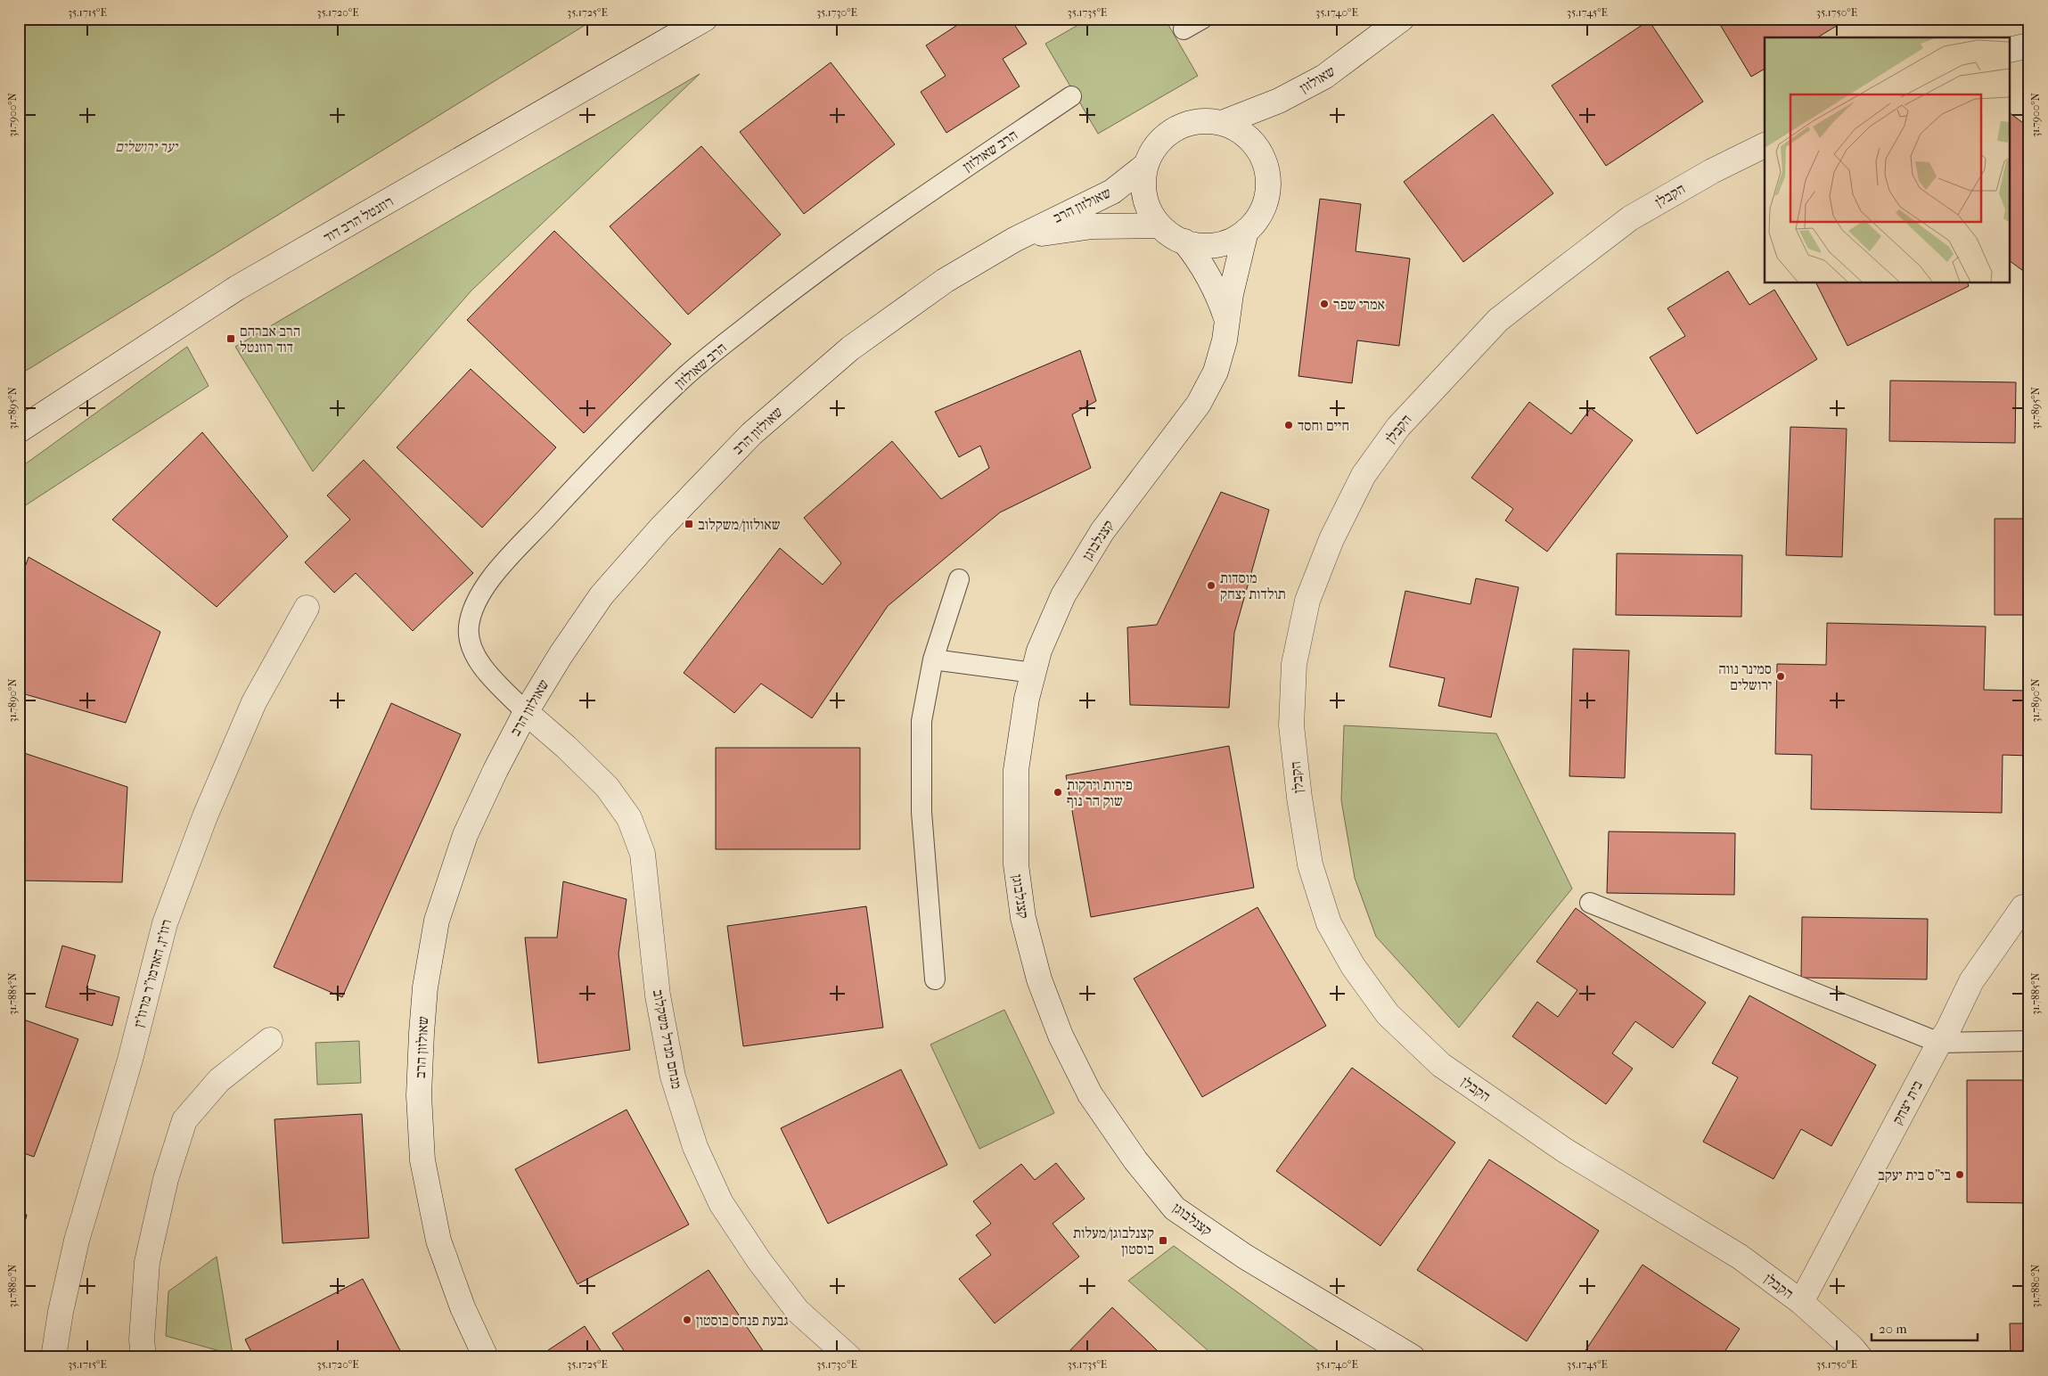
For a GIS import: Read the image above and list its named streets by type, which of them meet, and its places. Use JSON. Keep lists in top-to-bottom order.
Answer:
{
  "streets": {
    "street": [
      "שאולזון",
      "הקבלן",
      "שאולזון הרב",
      "רוזנטל הרב דוד",
      "קצנלבוגן",
      "רוז'ין, האדמו\"ר מרוז'ין",
      "מנחם מנדל משקלוב",
      "בית יצחק"
    ],
    "lane": ["הרב שאולזון"]
  },
  "crossings": [
    ["שאולזון", "שאולזון הרב"],
    ["שאולזון", "קצנלבוגן"],
    ["הרב שאולזון", "שאולזון הרב"],
    ["הרב שאולזון", "מנחם מנדל משקלוב"],
    ["הקבלן", "בית יצחק"],
    ["שאולזון הרב", "קצנלבוגן"],
    ["שאולזון הרב", "מנחם מנדל משקלוב"]
  ],
  "parks": ["יער ירושלים"],
  "places": {
    "other": [
      "אמרי שפר",
      "חיים וחסד",
      "מוסדות תולדות יצחק",
      "סמינר נווה ירושלים",
      "פירות וירקות שוק הר נוף",
      "בי\"ס בית יעקב",
      "גבעת פנחס בוסטון"
    ],
    "transit": ["הרב אברהם דוד רוזנטל", "שאולזון/משקלוב", "קצנלבוגן/מעלות בוסטון"]
  },
  "scale_bar": "20 m",
  "coordinates": [
    "35.1715°E",
    "35.1720°E",
    "35.1725°E",
    "35.1730°E",
    "35.1735°E",
    "35.1740°E",
    "35.1745°E",
    "35.1750°E",
    "31.7900°N",
    "31.7895°N",
    "31.7890°N",
    "31.7885°N",
    "31.7880°N"
  ]
}
